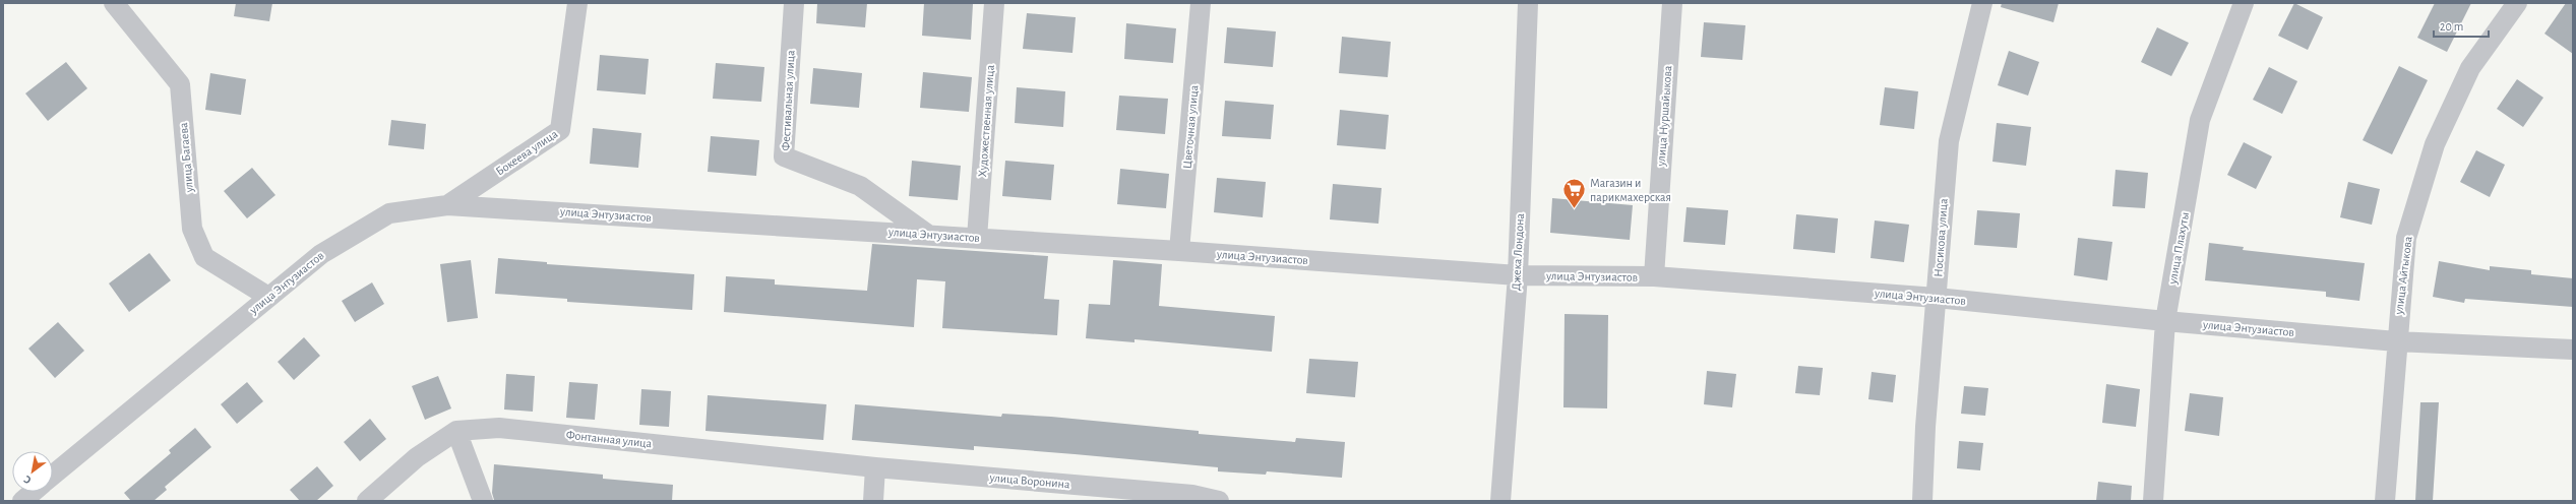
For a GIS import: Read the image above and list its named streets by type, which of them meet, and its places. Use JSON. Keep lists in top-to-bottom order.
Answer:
{
  "streets": {
    "street": [
      "Фестивальная улица",
      "улица Нуршайыкова",
      "Художественная улица",
      "Цветочная улица",
      "Бокеева улица",
      "улица Багаева",
      "улица Энтузиастов",
      "Носикова улица",
      "улица Плахуты",
      "Джека Лондона",
      "улица Айтыкова",
      "Фонтанная улица",
      "улица Воронина"
    ]
  },
  "crossings": [
    ["Фестивальная улица", "улица Энтузиастов"],
    ["улица Нуршайыкова", "улица Энтузиастов"],
    ["Художественная улица", "улица Энтузиастов"],
    ["Цветочная улица", "улица Энтузиастов"],
    ["Бокеева улица", "улица Энтузиастов"],
    ["улица Багаева", "улица Энтузиастов"],
    ["улица Энтузиастов", "Носикова улица"],
    ["улица Энтузиастов", "улица Плахуты"],
    ["улица Энтузиастов", "Джека Лондона"],
    ["улица Энтузиастов", "улица Айтыкова"],
    ["Фонтанная улица", "улица Воронина"]
  ],
  "places": {
    "supermarket": ["Магазин и парикмахерская"]
  },
  "scale_bar": "20 m",
  "north": "bottom left"
}
